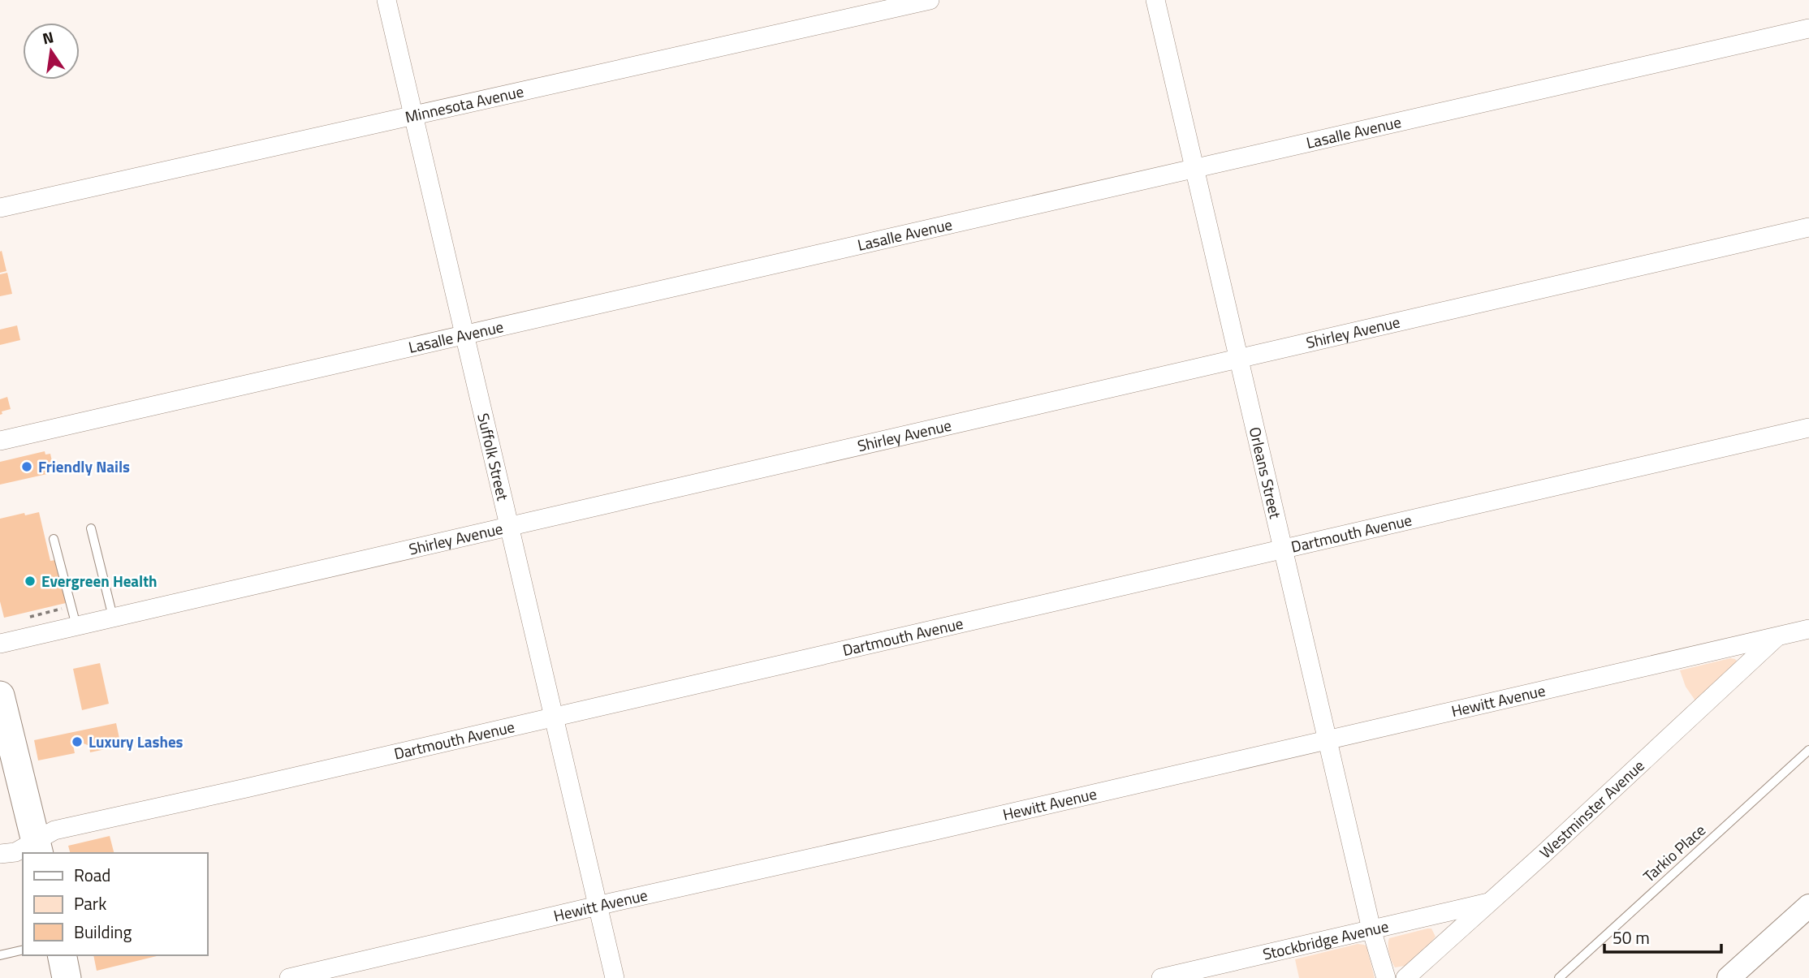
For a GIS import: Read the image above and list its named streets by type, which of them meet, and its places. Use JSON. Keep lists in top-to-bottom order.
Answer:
{
  "streets": {
    "street": [
      "Minnesota Avenue",
      "Lasalle Avenue",
      "Shirley Avenue",
      "Suffolk Street",
      "Orleans Street",
      "Dartmouth Avenue",
      "Hewitt Avenue",
      "Westminster Avenue",
      "Stockbridge Avenue"
    ],
    "lane": ["Tarkio Place"]
  },
  "crossings": [
    ["Minnesota Avenue", "Suffolk Street"],
    ["Lasalle Avenue", "Suffolk Street"],
    ["Lasalle Avenue", "Orleans Street"],
    ["Shirley Avenue", "Suffolk Street"],
    ["Shirley Avenue", "Orleans Street"],
    ["Suffolk Street", "Dartmouth Avenue"],
    ["Suffolk Street", "Hewitt Avenue"],
    ["Orleans Street", "Dartmouth Avenue"],
    ["Orleans Street", "Hewitt Avenue"],
    ["Orleans Street", "Stockbridge Avenue"],
    ["Hewitt Avenue", "Westminster Avenue"],
    ["Westminster Avenue", "Stockbridge Avenue"]
  ],
  "places": ["Friendly Nails", "Evergreen Health", "Luxury Lashes"],
  "legend": ["Road", "Park", "Building"],
  "scale_bar": "50 m",
  "north": "top"
}
